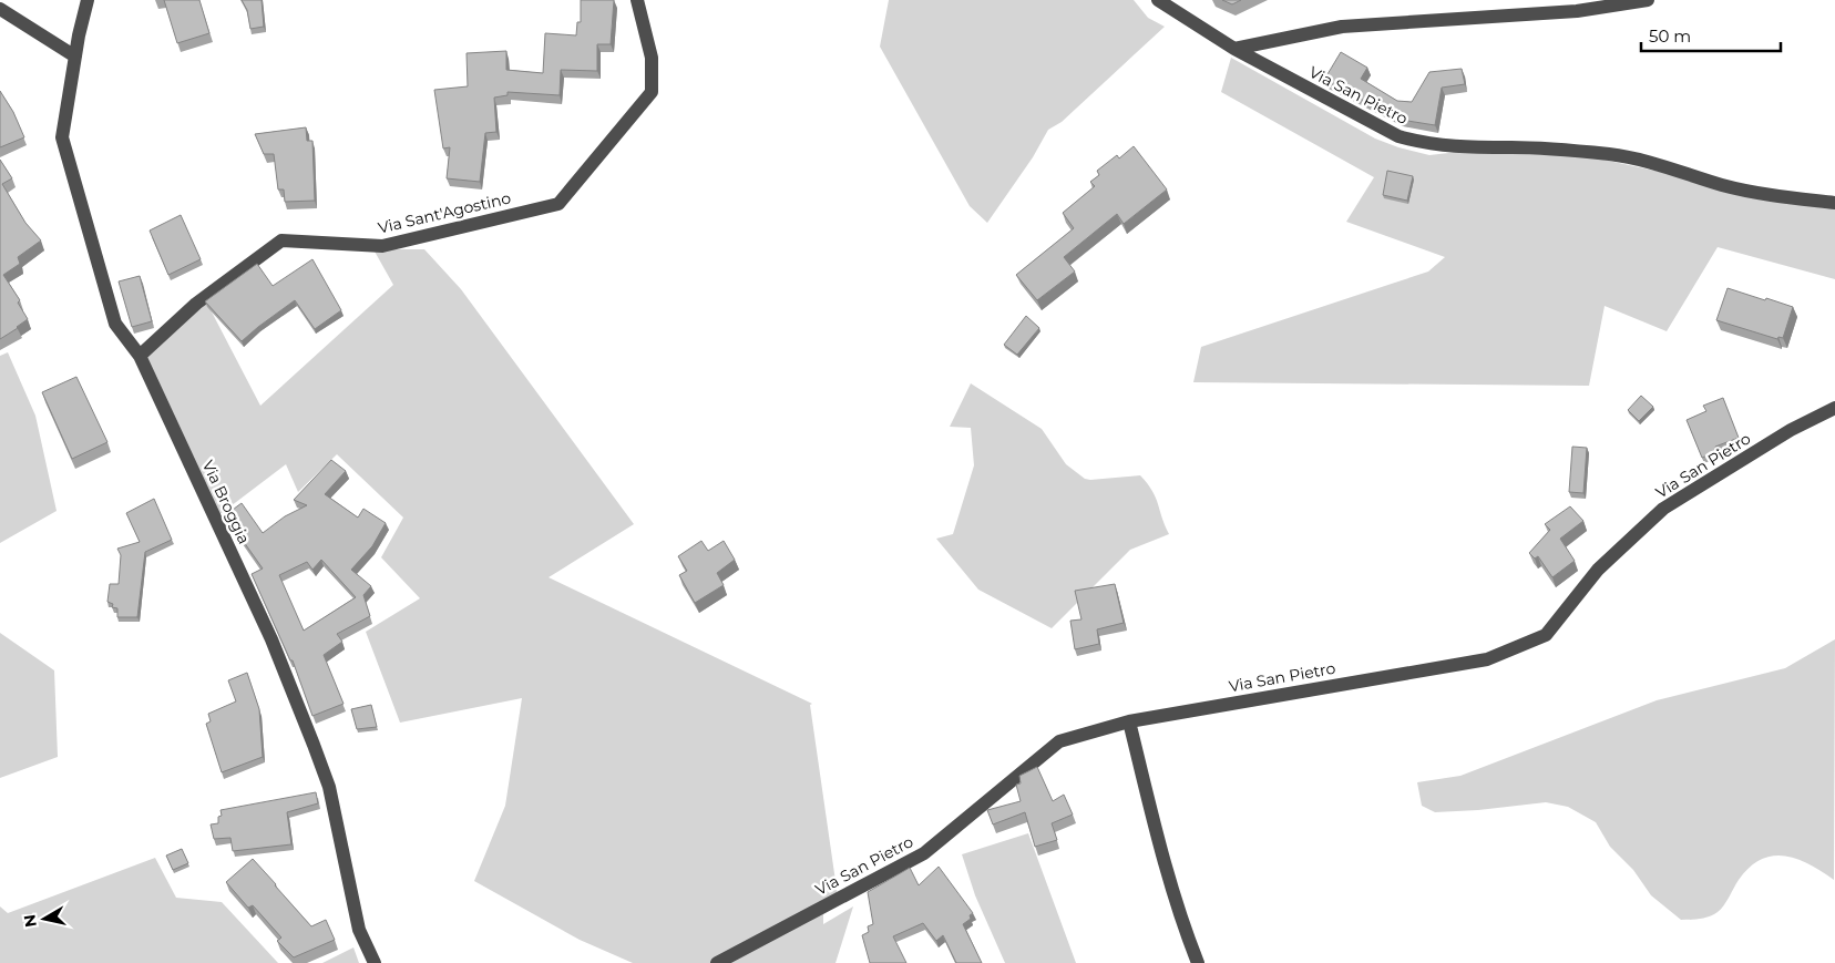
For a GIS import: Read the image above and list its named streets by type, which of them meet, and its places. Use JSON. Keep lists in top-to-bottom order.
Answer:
{
  "streets": {
    "street": ["Via San Pietro", "Via Sant'Agostino", "Via Broggia"]
  },
  "crossings": [
    ["Via Sant'Agostino", "Via Broggia"]
  ],
  "scale_bar": "50 m",
  "north": "left"
}
